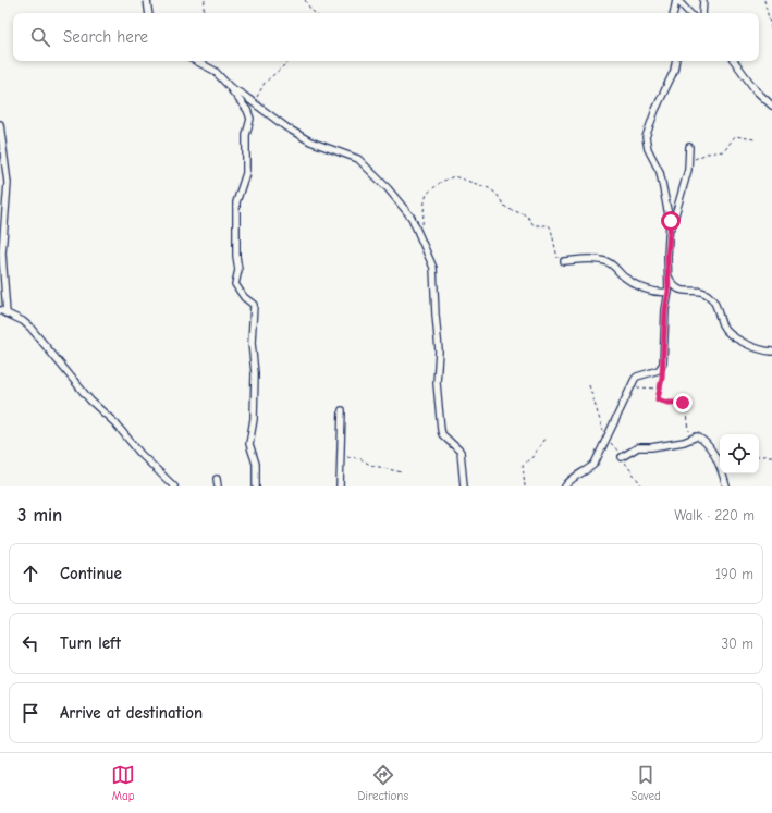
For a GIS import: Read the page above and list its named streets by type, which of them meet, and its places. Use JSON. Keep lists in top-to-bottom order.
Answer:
{
  "page": {
    "search": "Search here",
    "heading": ["3 min", "Walk · 220 m"],
    "list": [
      ["Continue", "190 m"],
      ["Turn left", "30 m"],
      "Arrive at destination"
    ],
    "nav": ["Map", "Directions", "Saved"]
  }
}
